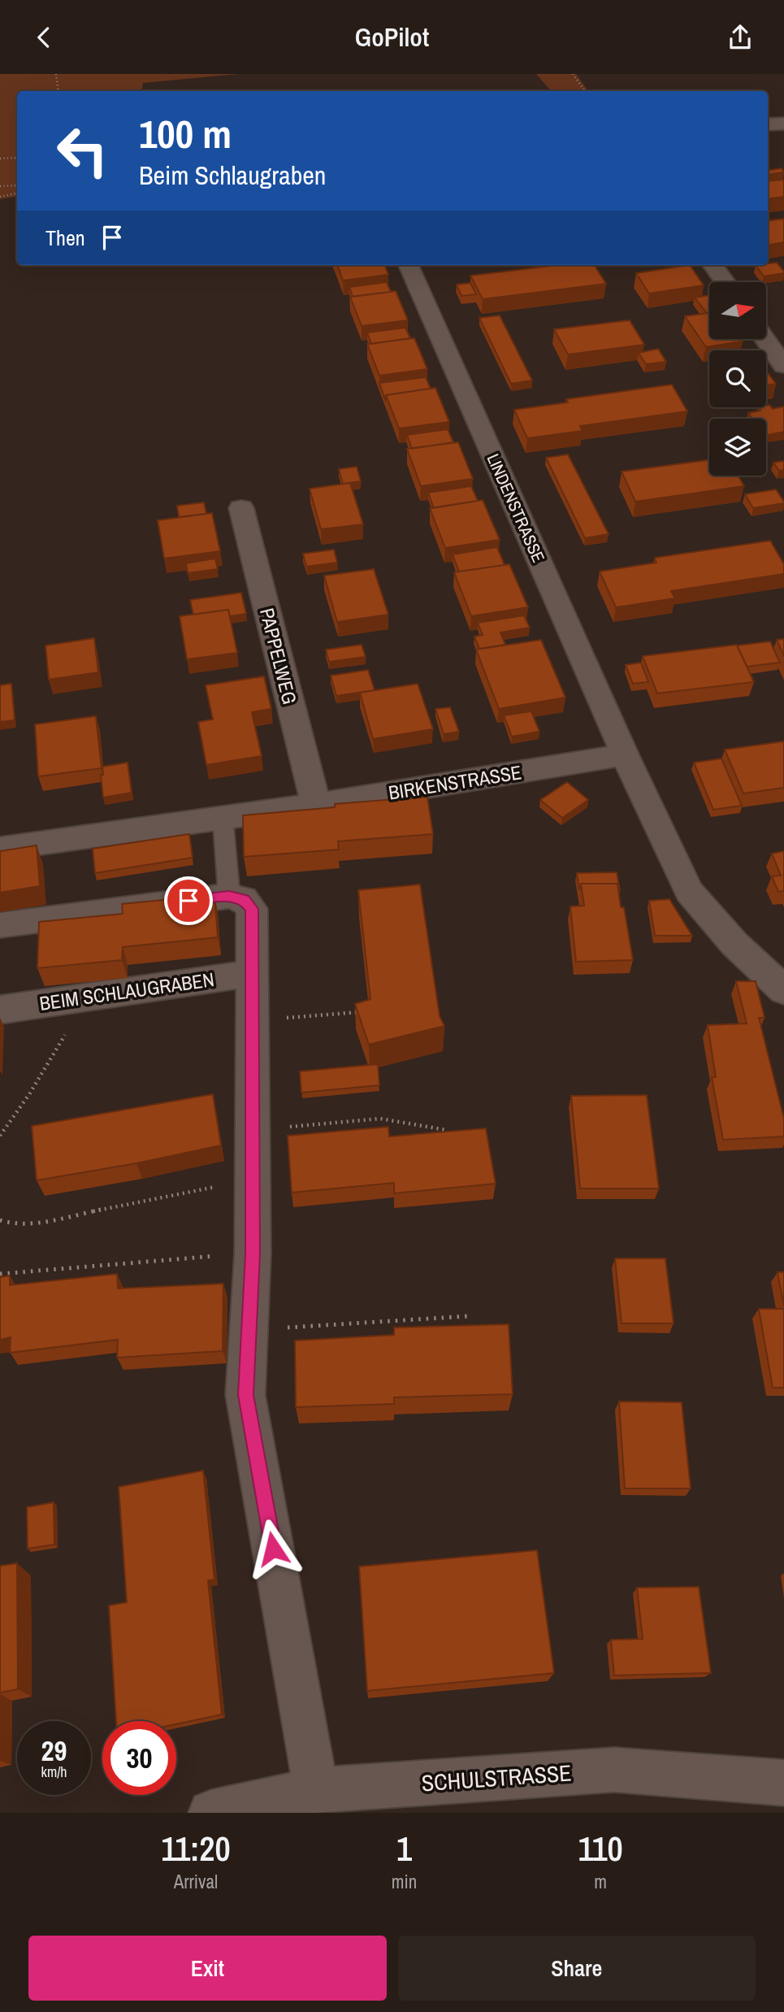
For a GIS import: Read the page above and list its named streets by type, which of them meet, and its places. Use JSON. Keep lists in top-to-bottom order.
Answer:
{
  "streets": {
    "street": [
      "LINDENSTRASSE",
      "PAPPELWEG",
      "BIRKENSTRASSE",
      "BEIM SCHLAUGRABEN",
      "SCHULSTRASSE"
    ]
  },
  "crossings": [
    ["LINDENSTRASSE", "BIRKENSTRASSE"],
    ["PAPPELWEG", "BIRKENSTRASSE"]
  ],
  "north": "right",
  "page": {
    "header": "GoPilot",
    "turn": ["100 m", "Beim Schlaugraben"],
    "then": "Then",
    "speed": "29 km/h",
    "limit": "30",
    "eta": [
      "11:20",
      "Arrival",
      "1",
      "min",
      "110",
      "m"
    ],
    "buttons": ["Exit", "Share"]
  }
}
